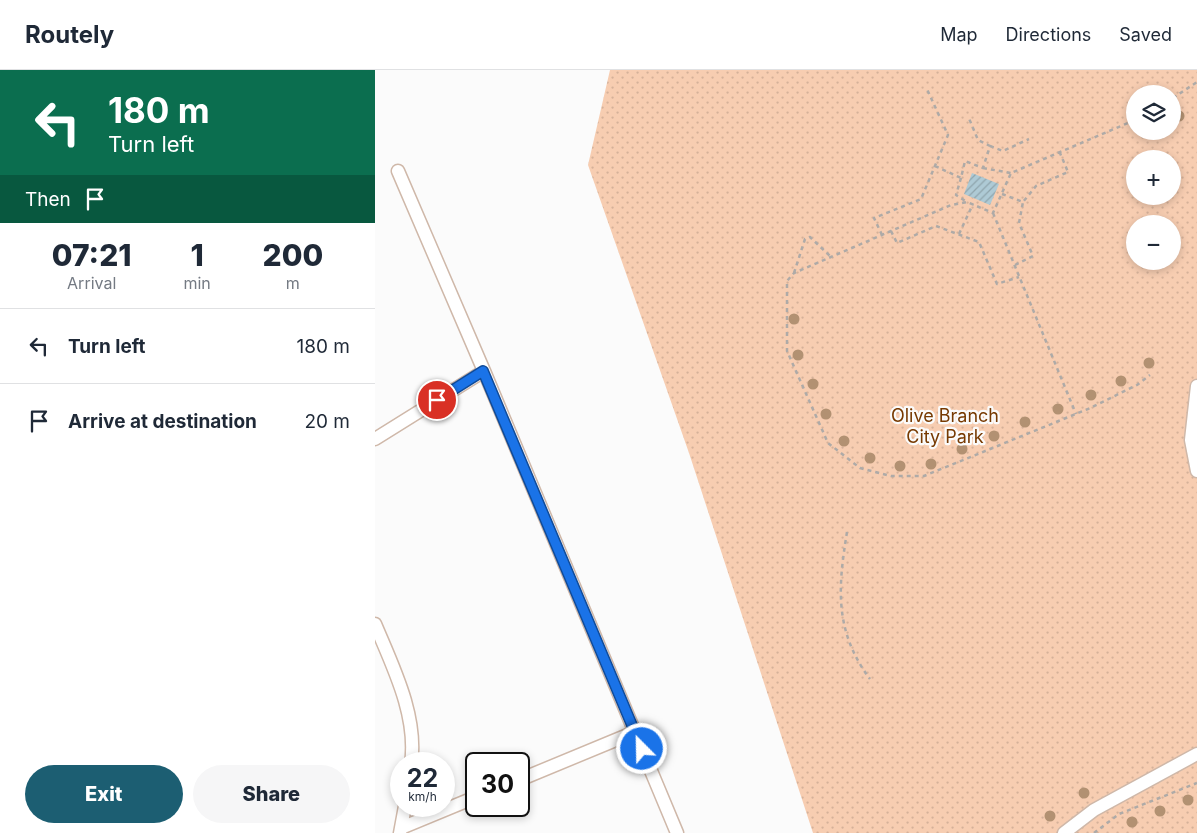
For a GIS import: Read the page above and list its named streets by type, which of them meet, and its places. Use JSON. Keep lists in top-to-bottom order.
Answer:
{
  "parks": ["Olive Branch City Park"],
  "page": {
    "header": "Routely",
    "nav": ["Map", "Directions", "Saved"],
    "turn": ["180 m", "Turn left"],
    "map_buttons": ["+", "−"],
    "then": "Then",
    "eta": [
      "07:21",
      "Arrival",
      "1",
      "min",
      "200",
      "m"
    ],
    "list": [
      {
        "name": "Turn left",
        "value": "180 m"
      },
      {
        "name": "Arrive at destination",
        "value": "20 m"
      }
    ],
    "speed": "22 km/h",
    "limit": "30",
    "buttons": ["Exit", "Share"]
  }
}
